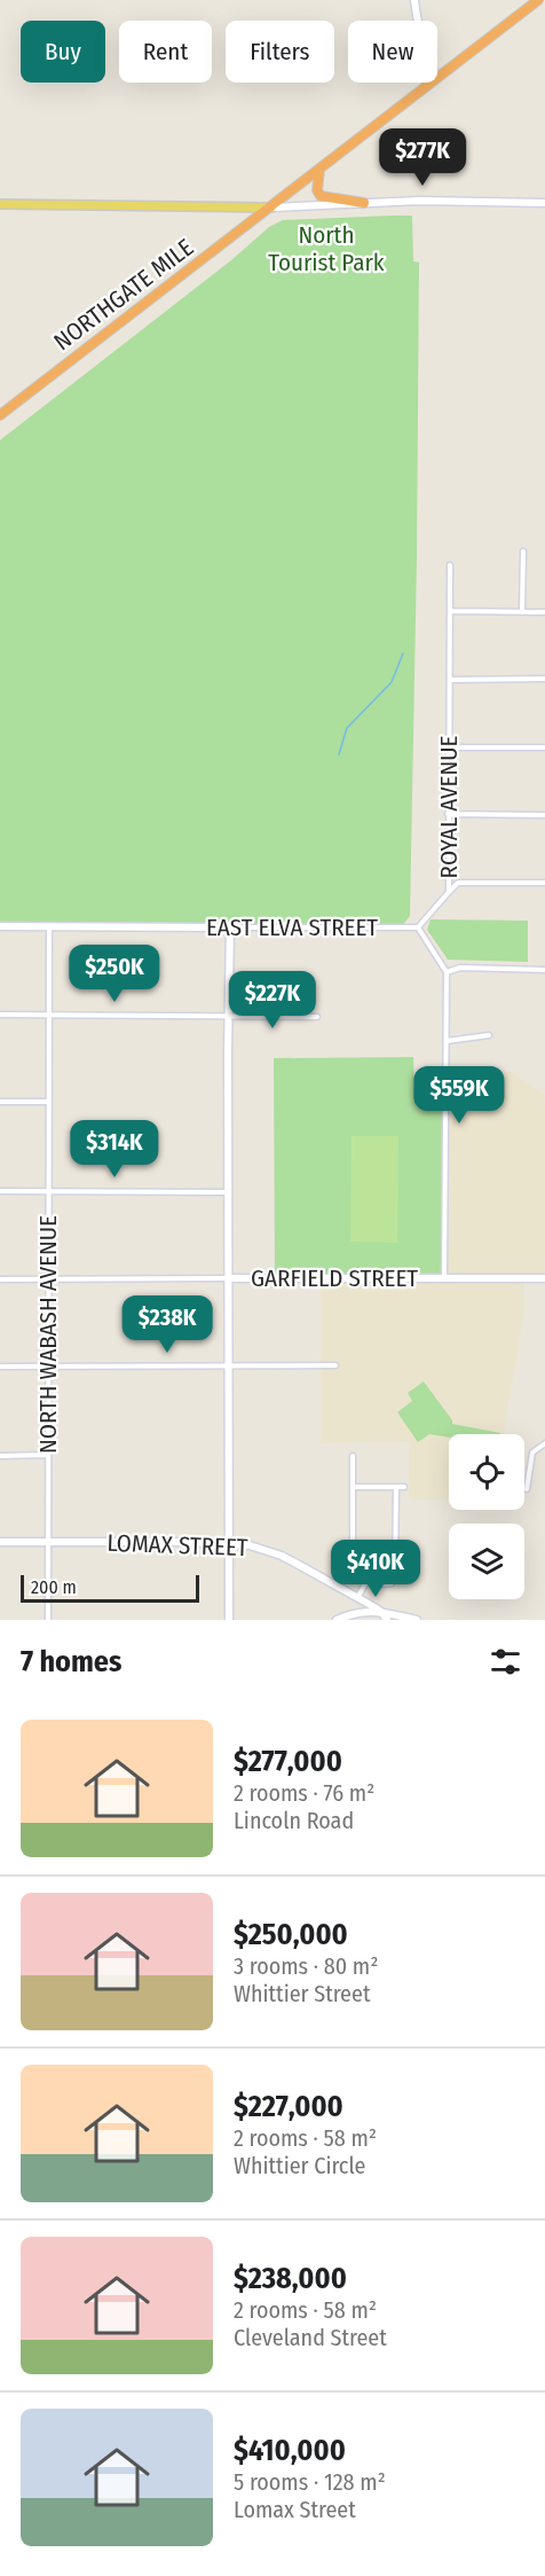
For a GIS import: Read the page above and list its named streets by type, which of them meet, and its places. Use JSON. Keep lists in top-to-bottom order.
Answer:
{
  "streets": {
    "highway": ["NORTHGATE MILE"],
    "street": [
      "ROYAL AVENUE",
      "EAST ELVA STREET",
      "GARFIELD STREET",
      "NORTH WABASH AVENUE",
      "LOMAX STREET"
    ]
  },
  "crossings": [
    ["ROYAL AVENUE", "EAST ELVA STREET"],
    ["EAST ELVA STREET", "NORTH WABASH AVENUE"],
    ["GARFIELD STREET", "NORTH WABASH AVENUE"],
    ["NORTH WABASH AVENUE", "LOMAX STREET"]
  ],
  "parks": ["North Tourist Park"],
  "scale_bar": "200 m",
  "page": {
    "chip": [
      "Buy",
      "Rent",
      "Filters",
      "New"
    ],
    "price": [
      "$277K",
      "$250K",
      "$227K",
      "$559K",
      "$314K",
      "$238K",
      "$410K"
    ],
    "scale": "200 m",
    "heading": "7 homes",
    "list": [
      {
        "name": "$277,000",
        "note": "2 rooms · 76 m² · Lincoln Road"
      },
      {
        "name": "$250,000",
        "note": "3 rooms · 80 m² · Whittier Street"
      },
      {
        "name": "$227,000",
        "note": "2 rooms · 58 m² · Whittier Circle"
      },
      {
        "name": "$238,000",
        "note": "2 rooms · 58 m² · Cleveland Street"
      },
      {
        "name": "$410,000",
        "note": "5 rooms · 128 m² · Lomax Street"
      }
    ]
  }
}
